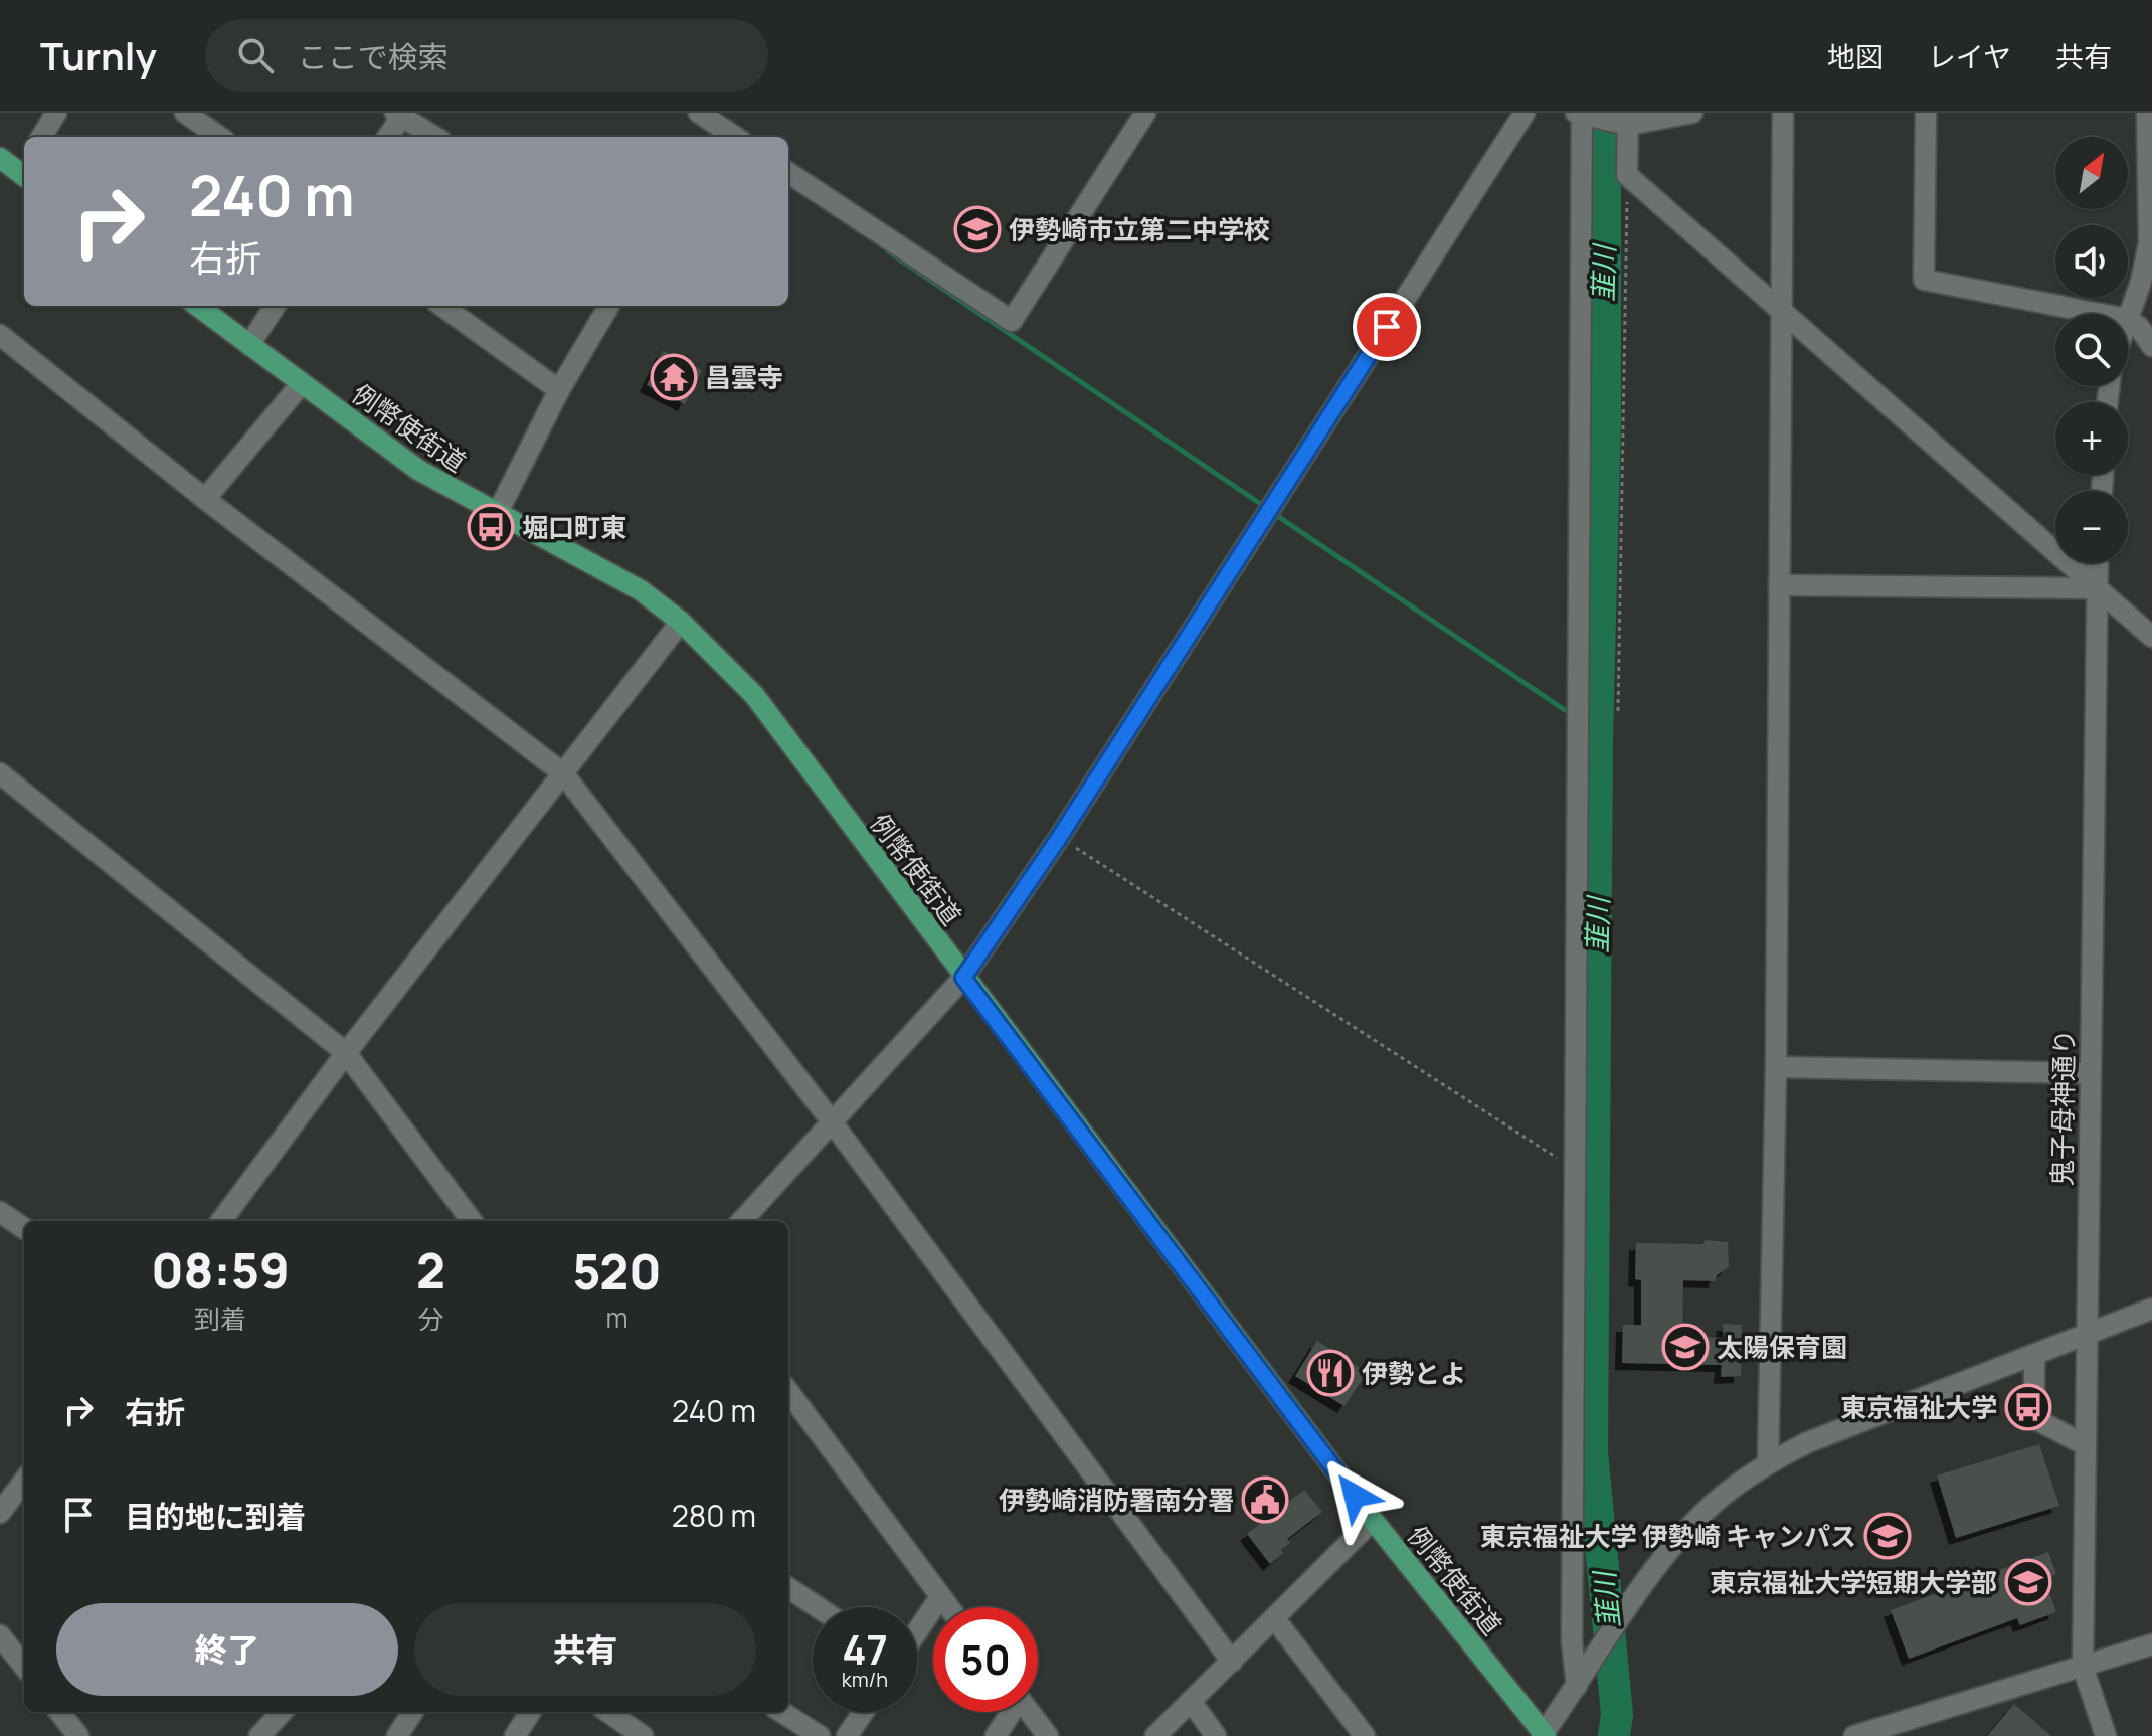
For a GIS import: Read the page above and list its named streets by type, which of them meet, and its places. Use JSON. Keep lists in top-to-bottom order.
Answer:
{
  "streets": {
    "main road": ["例幣使街道"],
    "street": ["鬼子母神通り"]
  },
  "water": ["韮川"],
  "places": {
    "school or university": [
      "伊勢崎市立第二中学校",
      "太陽保育園",
      "東京福祉大学 伊勢崎 キャンパス",
      "東京福祉大学短期大学部"
    ],
    "temple": ["昌雲寺"],
    "bus stop": ["堀口町東", "東京福祉大学"],
    "restaurant": ["伊勢とよ"],
    "public building": ["伊勢崎消防署南分署"]
  },
  "north": "top right",
  "page": {
    "header": "Turnly",
    "search": "ここで検索",
    "nav": ["地図", "レイヤ", "共有"],
    "map_buttons": ["+", "−"],
    "turn": ["240 m", "右折"],
    "eta": [
      "08:59",
      "到着",
      "2",
      "分",
      "520",
      "m"
    ],
    "list": [
      {
        "name": "右折",
        "value": "240 m"
      },
      {
        "name": "目的地に到着",
        "value": "280 m"
      }
    ],
    "buttons": ["終了", "共有"],
    "speed": "47 km/h",
    "limit": "50"
  }
}
